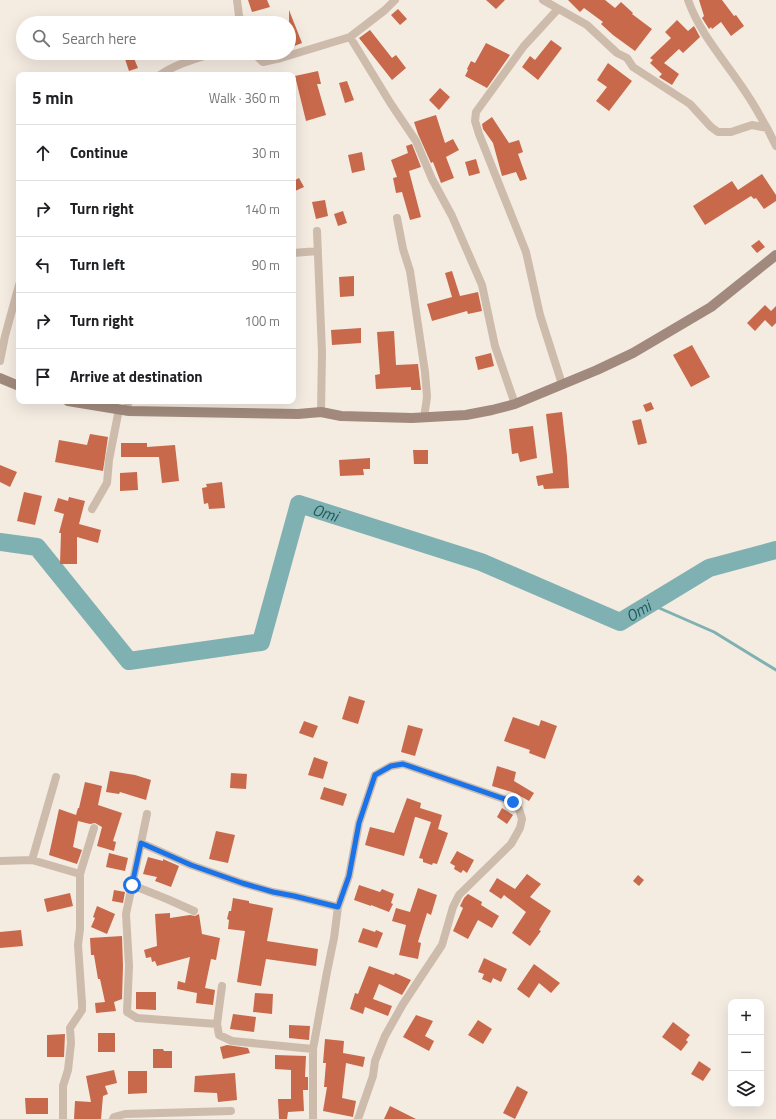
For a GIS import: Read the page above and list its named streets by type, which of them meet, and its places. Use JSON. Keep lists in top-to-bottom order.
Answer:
{
  "water": ["Omi"],
  "page": {
    "search": "Search here",
    "heading": ["5 min", "Walk · 360 m"],
    "list": [
      ["Continue", "30 m"],
      ["Turn right", "140 m"],
      ["Turn left", "90 m"],
      ["Turn right", "100 m"],
      "Arrive at destination"
    ],
    "map_buttons": ["+", "−"]
  }
}
